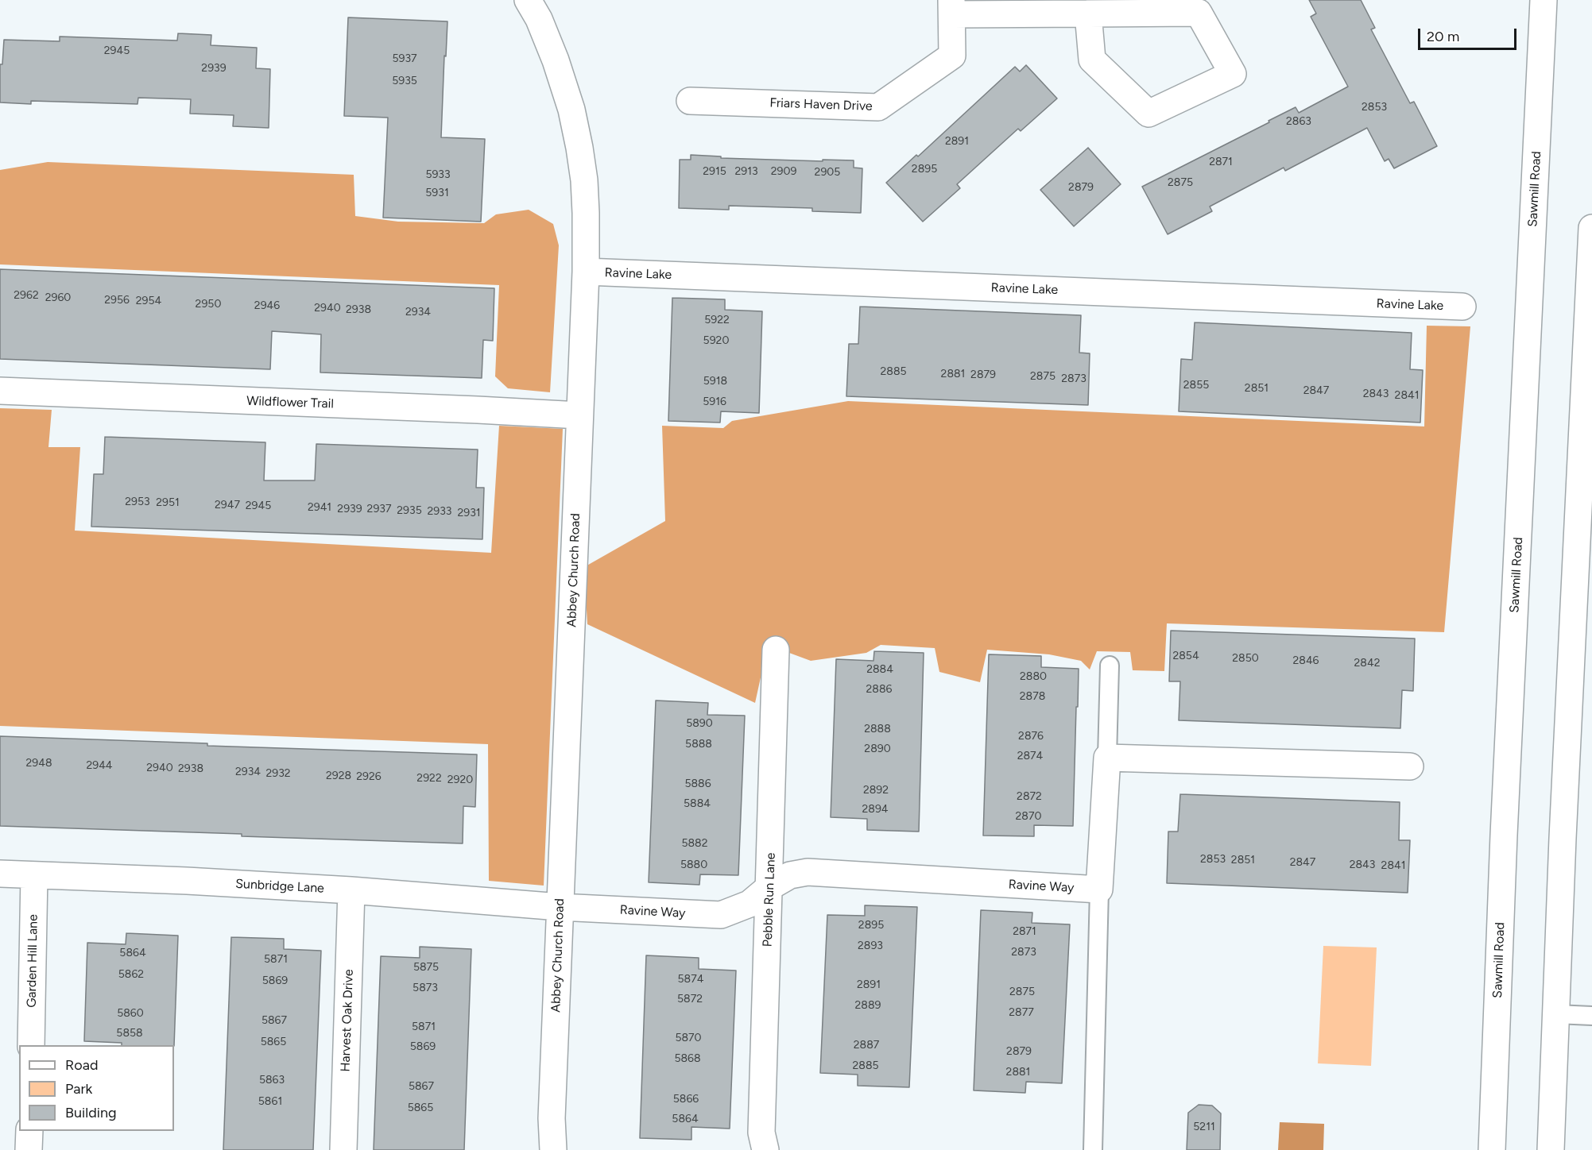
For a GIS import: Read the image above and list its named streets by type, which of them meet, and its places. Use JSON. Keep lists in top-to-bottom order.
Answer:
{
  "streets": {
    "street": [
      "Friars Haven Drive",
      "Sawmill Road",
      "Ravine Lake",
      "Wildflower Trail",
      "Abbey Church Road",
      "Sunbridge Lane",
      "Ravine Way",
      "Pebble Run Lane",
      "Garden Hill Lane",
      "Harvest Oak Drive"
    ]
  },
  "crossings": [
    ["Ravine Lake", "Abbey Church Road"],
    ["Wildflower Trail", "Abbey Church Road"],
    ["Abbey Church Road", "Sunbridge Lane"],
    ["Abbey Church Road", "Ravine Way"],
    ["Sunbridge Lane", "Ravine Way"],
    ["Sunbridge Lane", "Garden Hill Lane"],
    ["Sunbridge Lane", "Harvest Oak Drive"],
    ["Ravine Way", "Pebble Run Lane"]
  ],
  "house_numbers": [
    "2945",
    "5937",
    "2939",
    "5935",
    "2853",
    "2863",
    "2891",
    "2871",
    "2895",
    "2915",
    "2913",
    "2909",
    "2905",
    "5933",
    "2875",
    "2879",
    "5931",
    "2962",
    "2960",
    "2956",
    "2954",
    "2950",
    "2946",
    "2940",
    "2938",
    "2934",
    "5922",
    "5920",
    "2885",
    "2881",
    "2879",
    "2875",
    "2873",
    "5918",
    "2855",
    "2851",
    "2847",
    "2843",
    "2841",
    "5916",
    "2953",
    "2951",
    "2947",
    "2945",
    "2941",
    "2939",
    "2937",
    "2935",
    "2933",
    "2931",
    "2854",
    "2850",
    "2846",
    "2842",
    "2884",
    "2880",
    "2886",
    "2878",
    "5890",
    "2888",
    "2876",
    "5888",
    "2890",
    "2874",
    "2948",
    "2944",
    "2940",
    "2938",
    "2934",
    "2932",
    "2928",
    "2926",
    "2922",
    "2920",
    "5886",
    "2892",
    "2872",
    "5884",
    "2894",
    "2870",
    "5882",
    "2853",
    "2851",
    "2847",
    "5880",
    "2843",
    "2841",
    "2895",
    "2871",
    "2893",
    "2873",
    "5864",
    "5871",
    "5875",
    "5862",
    "5874",
    "5869",
    "2891",
    "5873",
    "2875",
    "5872",
    "2889",
    "2877",
    "5860",
    "5867",
    "5871",
    "5858",
    "5870",
    "5865",
    "2887",
    "5869",
    "2879",
    "5868",
    "2885",
    "2881",
    "5863",
    "5867",
    "5866",
    "5861",
    "5865",
    "5864",
    "5211"
  ],
  "legend": ["Road", "Park", "Building"],
  "scale_bar": "20 m"
}
